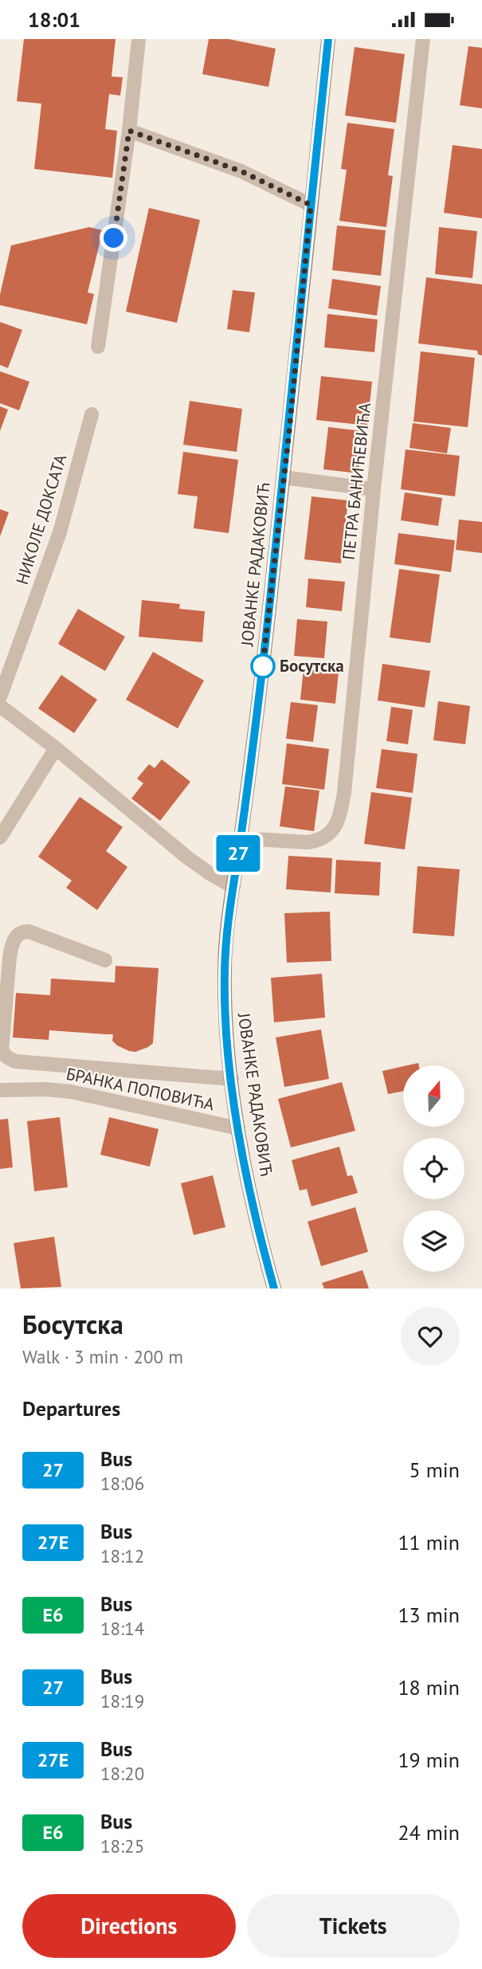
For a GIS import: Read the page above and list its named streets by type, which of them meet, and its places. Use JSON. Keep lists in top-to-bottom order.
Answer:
{
  "streets": {
    "main road": ["ЈОВАНКЕ РАДАКОВИЋ"],
    "street": ["ПЕТРА БАНИЋЕВИЋА", "НИКОЛЕ ДОКСАТА", "БРАНКА ПОПОВИЋА"]
  },
  "crossings": [
    ["ПЕТРА БАНИЋЕВИЋА", "ЈОВАНКЕ РАДАКОВИЋ"],
    ["ЈОВАНКЕ РАДАКОВИЋ", "БРАНКА ПОПОВИЋА"]
  ],
  "places": ["Босутска"],
  "lines": ["bus line 27"],
  "north": "top",
  "page": {
    "status": "18:01",
    "on_map": "27",
    "heading": [
      ["Босутска", "Walk · 3 min · 200 m"],
      "Departures"
    ],
    "list": [
      {
        "mark": "27",
        "name": "Bus",
        "note": "18:06",
        "value": "5 min"
      },
      {
        "mark": "27E",
        "name": "Bus",
        "note": "18:12",
        "value": "11 min"
      },
      {
        "mark": "E6",
        "name": "Bus",
        "note": "18:14",
        "value": "13 min"
      },
      {
        "mark": "27",
        "name": "Bus",
        "note": "18:19",
        "value": "18 min"
      },
      {
        "mark": "27E",
        "name": "Bus",
        "note": "18:20",
        "value": "19 min"
      },
      {
        "mark": "E6",
        "name": "Bus",
        "note": "18:25",
        "value": "24 min"
      }
    ],
    "buttons": ["Directions", "Tickets"]
  }
}
